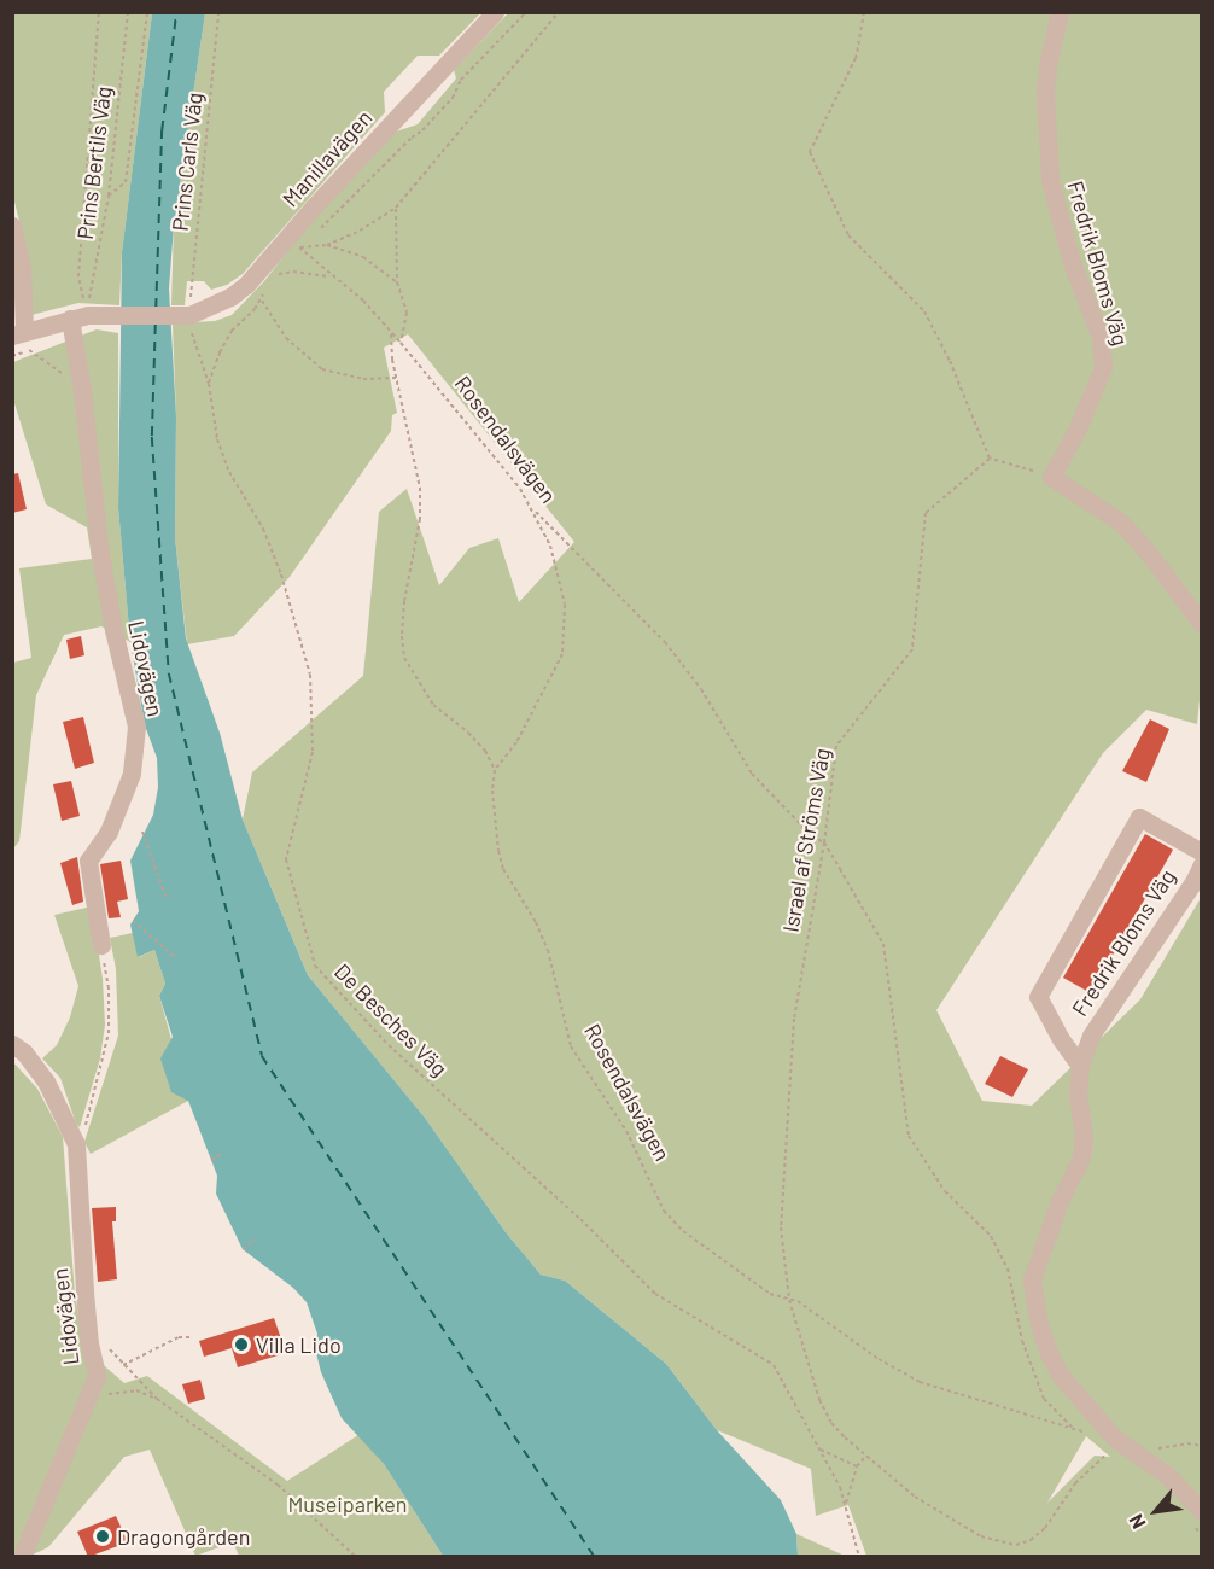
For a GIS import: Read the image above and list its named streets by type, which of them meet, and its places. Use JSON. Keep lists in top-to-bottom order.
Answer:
{
  "streets": {
    "street": ["Manillavägen", "Fredrik Bloms Väg", "Lidovägen"],
    "path": [
      "Prins Carls Väg",
      "Prins Bertils Väg",
      "Rosendalsvägen",
      "Israel af Ströms Väg",
      "De Besches Väg"
    ]
  },
  "crossings": [
    ["Manillavägen", "Prins Carls Väg"],
    ["Manillavägen", "De Besches Väg"],
    ["Prins Carls Väg", "De Besches Väg"],
    ["Rosendalsvägen", "Israel af Ströms Väg"]
  ],
  "parks": ["Museiparken"],
  "places": ["Villa Lido", "Dragongården"],
  "north": "bottom left"
}
